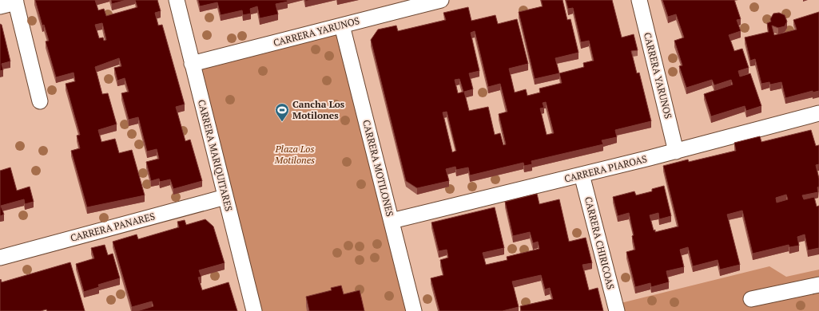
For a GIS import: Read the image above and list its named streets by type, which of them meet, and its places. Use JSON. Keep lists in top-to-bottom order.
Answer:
{
  "streets": {
    "street": [
      "CARRERA YARUNOS",
      "CARRERA MARIQUITARES",
      "CARRERA MOTILONES",
      "CARRERA PIAROAS",
      "CARRERA PANARES",
      "CARRERA CHIRICOAS"
    ]
  },
  "crossings": [
    ["CARRERA YARUNOS", "CARRERA MARIQUITARES"],
    ["CARRERA YARUNOS", "CARRERA MOTILONES"],
    ["CARRERA YARUNOS", "CARRERA PIAROAS"],
    ["CARRERA MARIQUITARES", "CARRERA PANARES"],
    ["CARRERA MOTILONES", "CARRERA PIAROAS"],
    ["CARRERA PIAROAS", "CARRERA CHIRICOAS"]
  ],
  "parks": ["Plaza Los Motilones"],
  "places": {
    "sports": ["Cancha Los Motilones"]
  }
}
